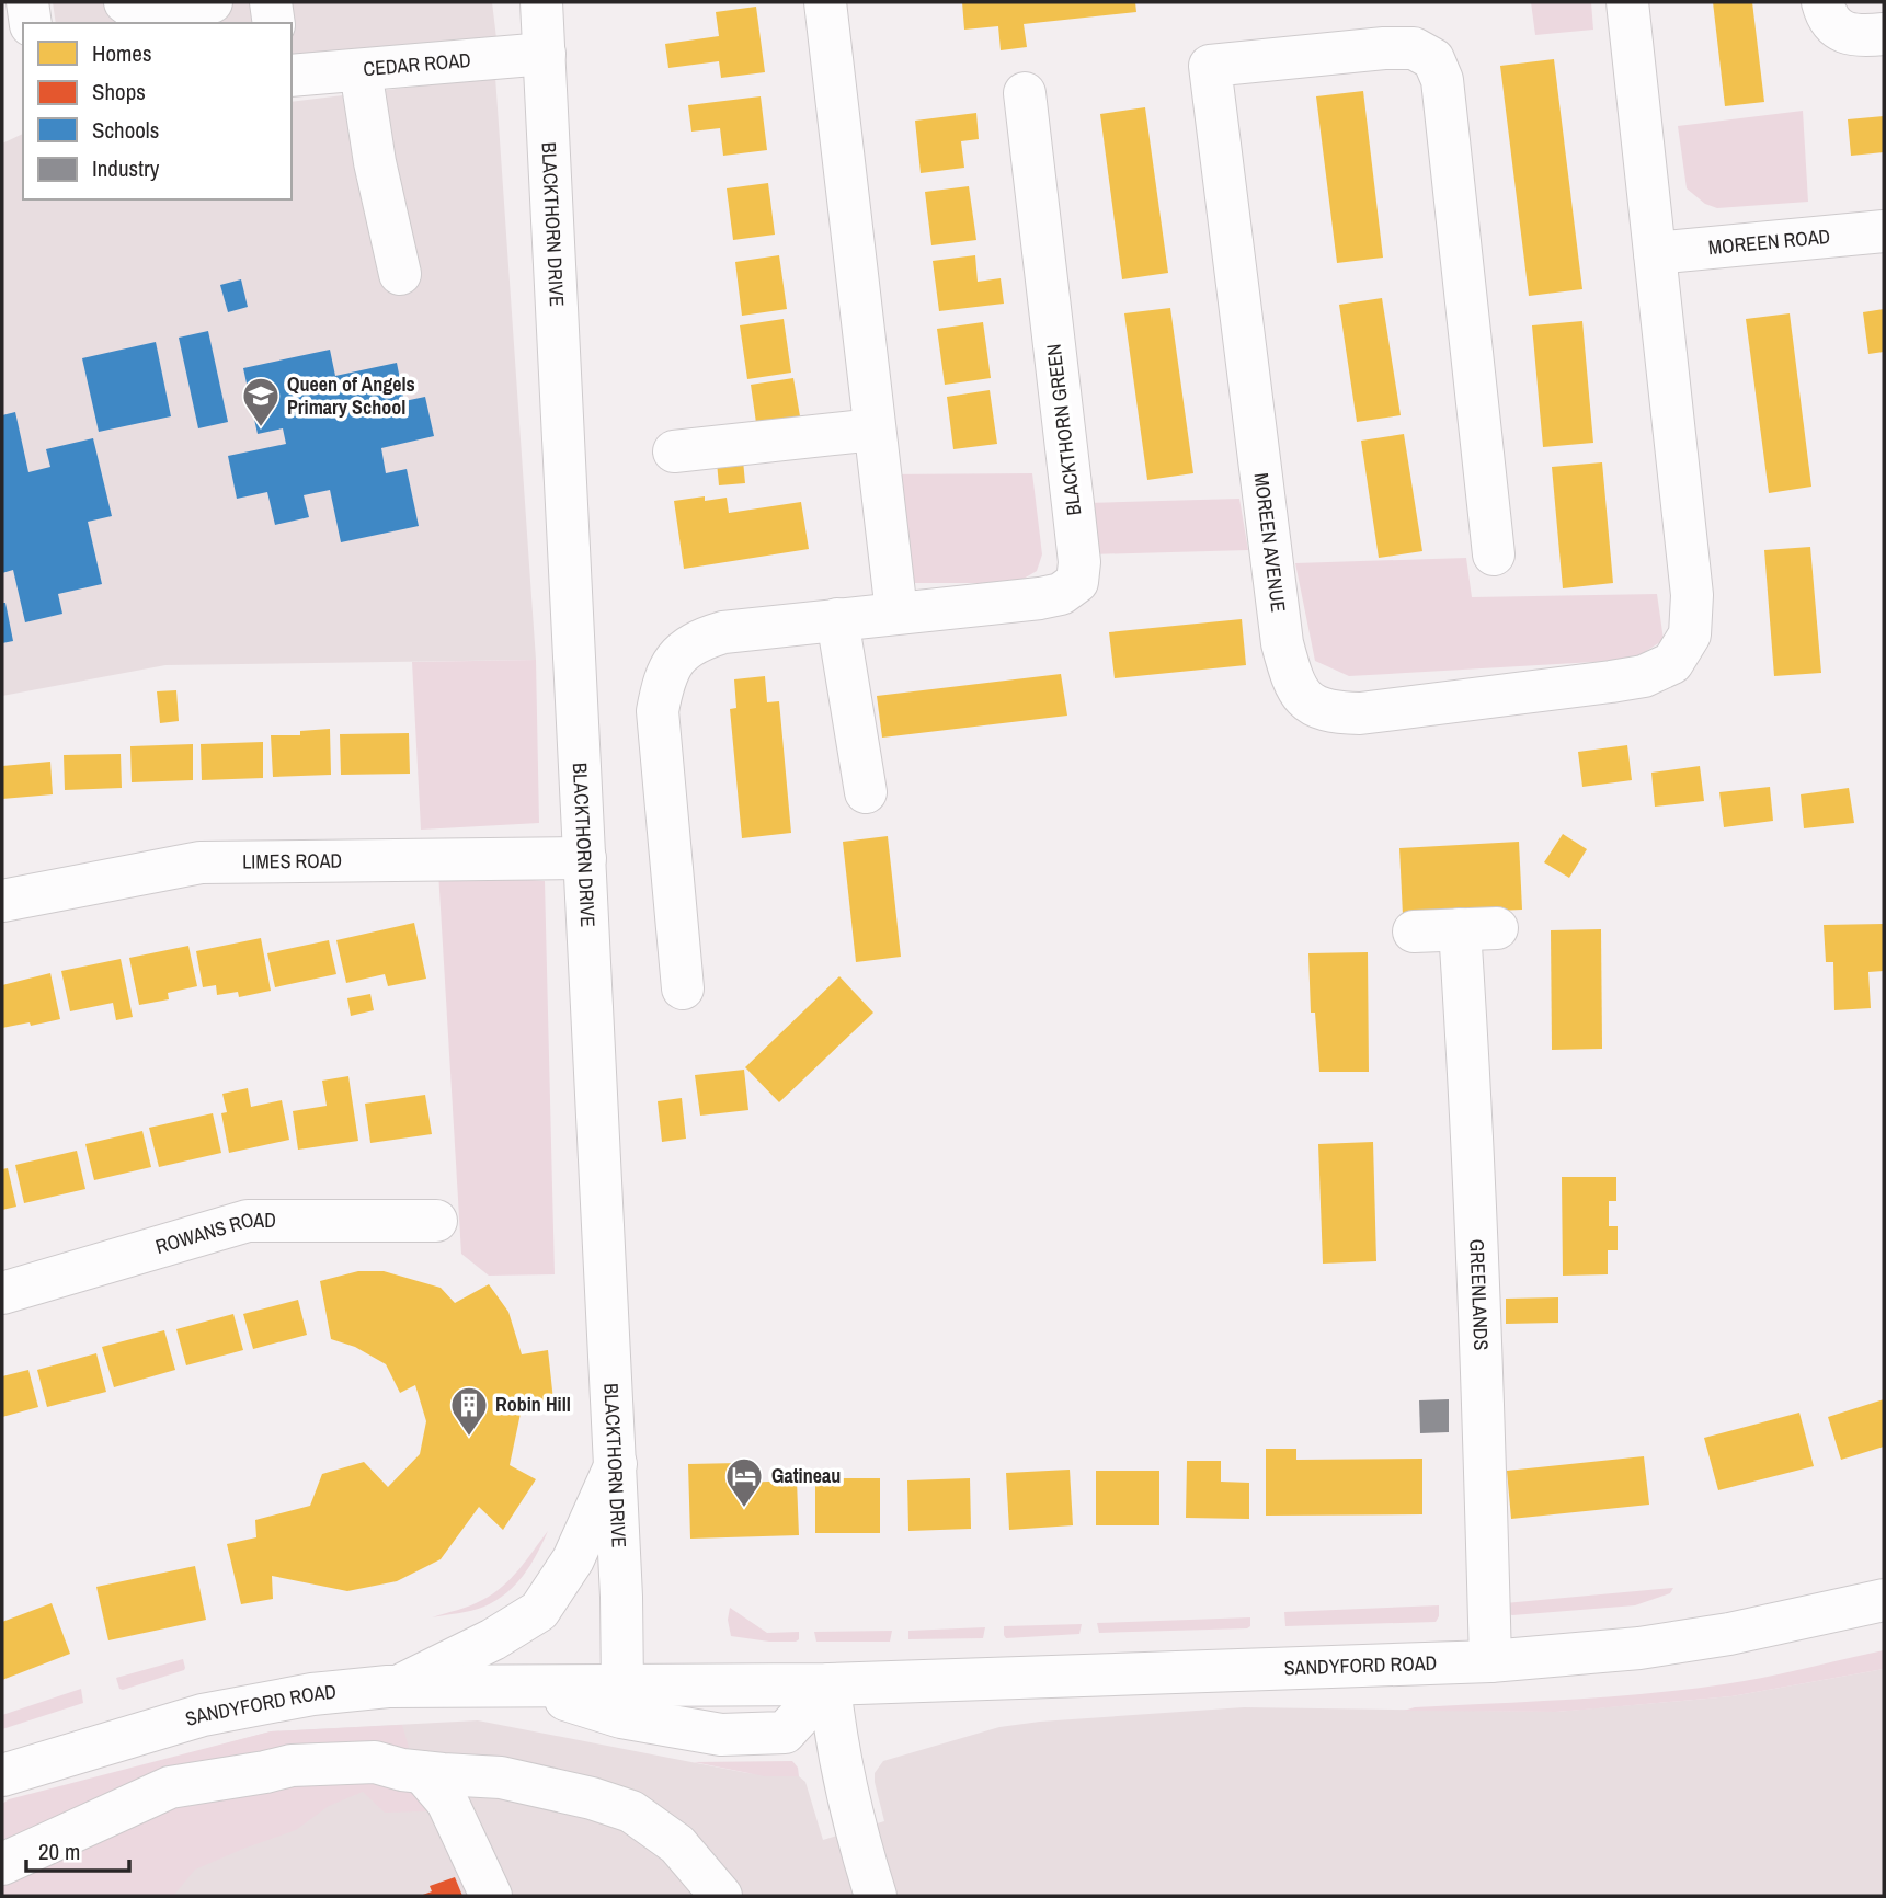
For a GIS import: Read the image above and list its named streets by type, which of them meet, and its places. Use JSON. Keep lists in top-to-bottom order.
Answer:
{
  "streets": {
    "street": [
      "CEDAR ROAD",
      "BLACKTHORN DRIVE",
      "MOREEN ROAD",
      "BLACKTHORN GREEN",
      "MOREEN AVENUE",
      "LIMES ROAD",
      "ROWANS ROAD",
      "GREENLANDS",
      "SANDYFORD ROAD"
    ]
  },
  "crossings": [
    ["CEDAR ROAD", "BLACKTHORN DRIVE"],
    ["BLACKTHORN DRIVE", "LIMES ROAD"],
    ["BLACKTHORN DRIVE", "SANDYFORD ROAD"],
    ["MOREEN ROAD", "MOREEN AVENUE"],
    ["GREENLANDS", "SANDYFORD ROAD"]
  ],
  "places": {
    "school or university": ["Queen of Angels Primary School"],
    "building": ["Robin Hill"],
    "hotel": ["Gatineau"]
  },
  "legend": [
    "Homes",
    "Shops",
    "Schools",
    "Industry"
  ],
  "scale_bar": "20 m"
}
